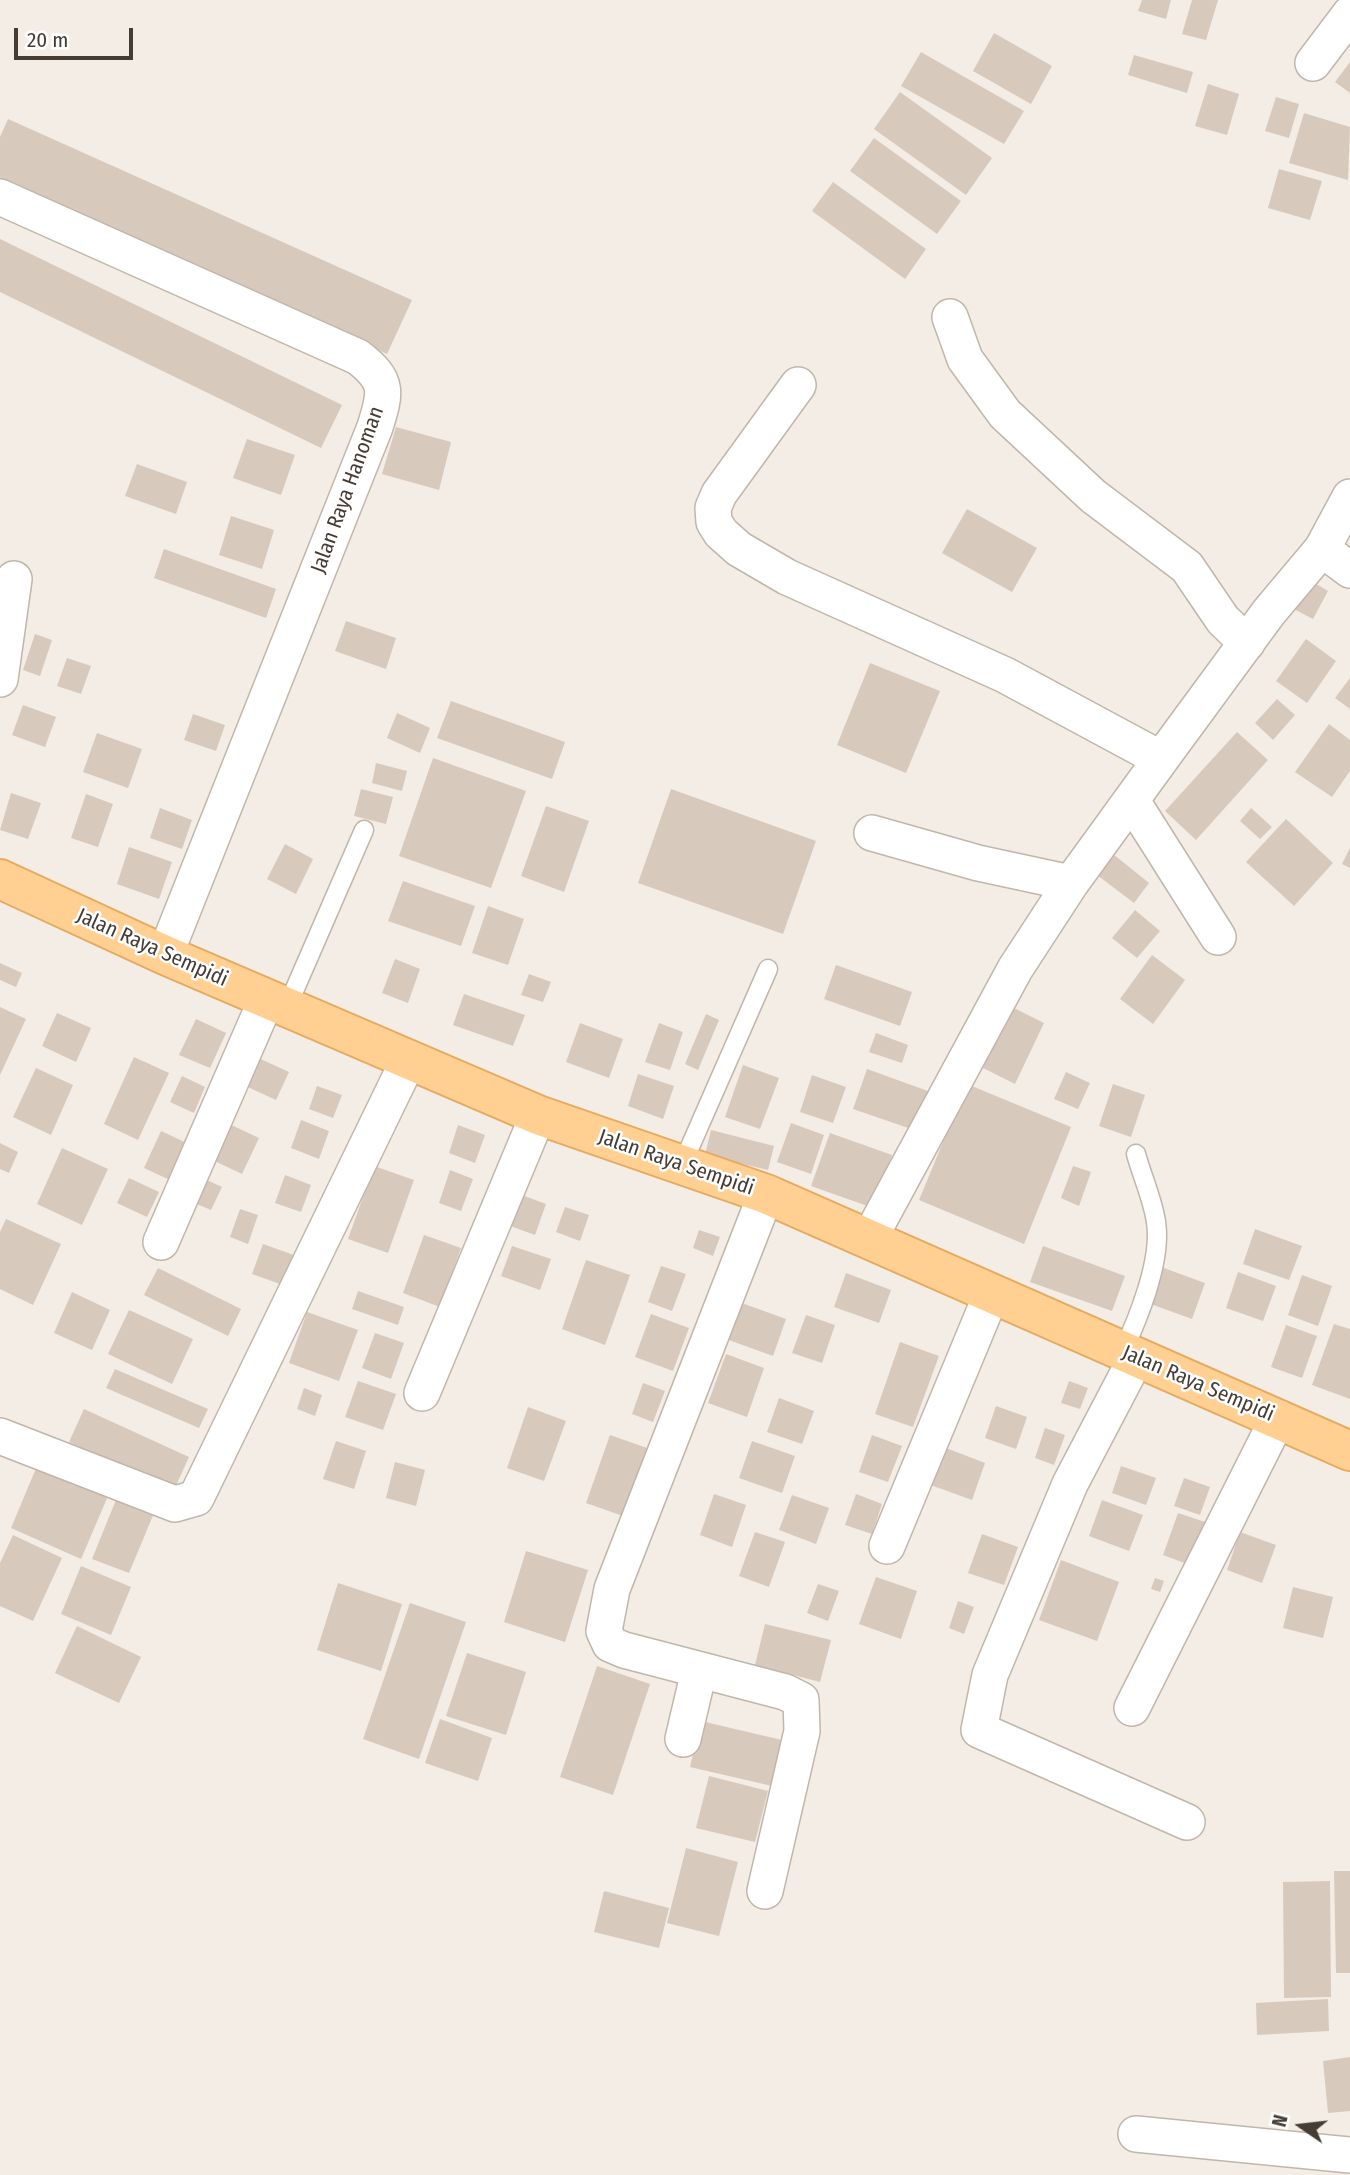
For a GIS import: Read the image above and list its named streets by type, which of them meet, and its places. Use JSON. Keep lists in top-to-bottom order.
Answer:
{
  "streets": {
    "main road": ["Jalan Raya Sempidi"],
    "street": ["Jalan Raya Hanoman"]
  },
  "crossings": [
    ["Jalan Raya Hanoman", "Jalan Raya Sempidi"]
  ],
  "scale_bar": "20 m",
  "north": "left"
}
